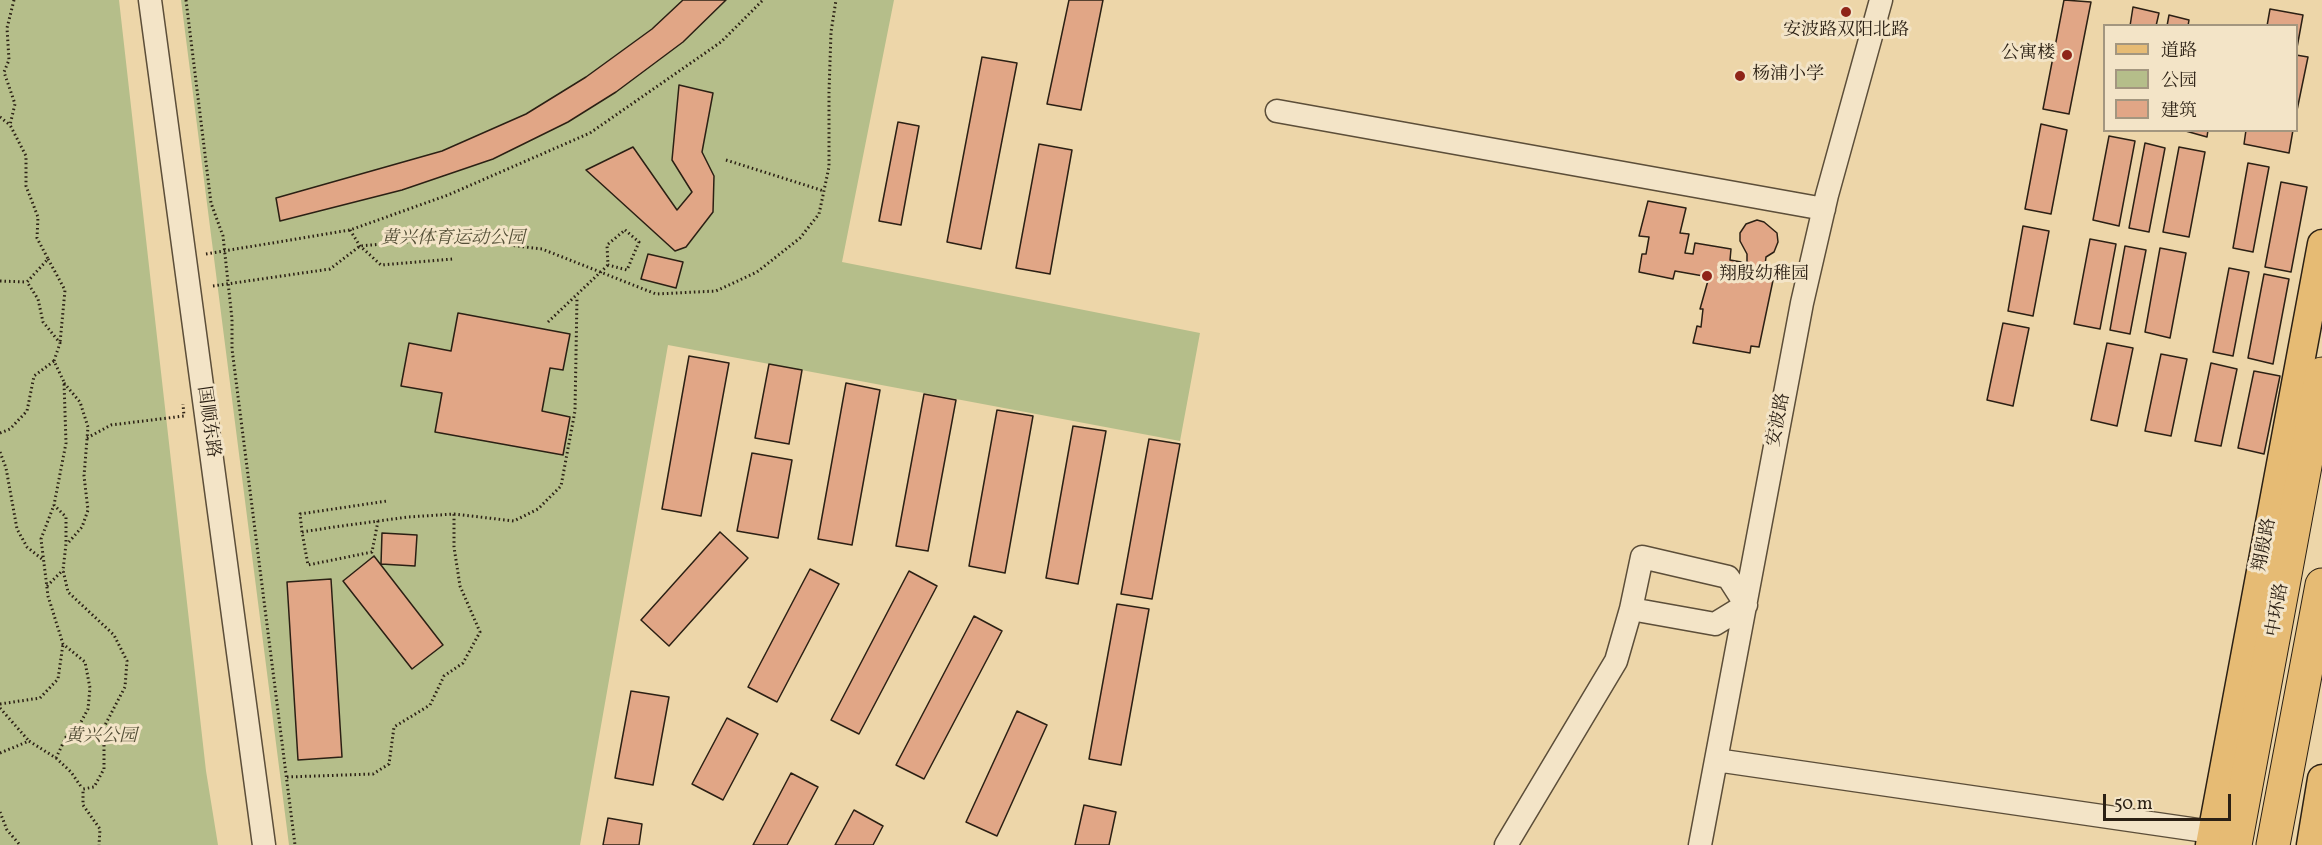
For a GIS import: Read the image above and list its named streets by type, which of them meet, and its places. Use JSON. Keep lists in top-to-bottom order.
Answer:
{
  "streets": {
    "highway": ["中环路"],
    "main road": ["翔殷路"],
    "street": ["安波路", "国顺东路"]
  },
  "crossings": [
    ["翔殷路", "中环路"]
  ],
  "parks": ["黄兴体育运动公园", "黄兴公园"],
  "places": [
    "安波路双阳北路",
    "公寓楼",
    "杨浦小学",
    "翔殷幼稚园"
  ],
  "legend": ["道路", "公园", "建筑"],
  "scale_bar": "50 m"
}
